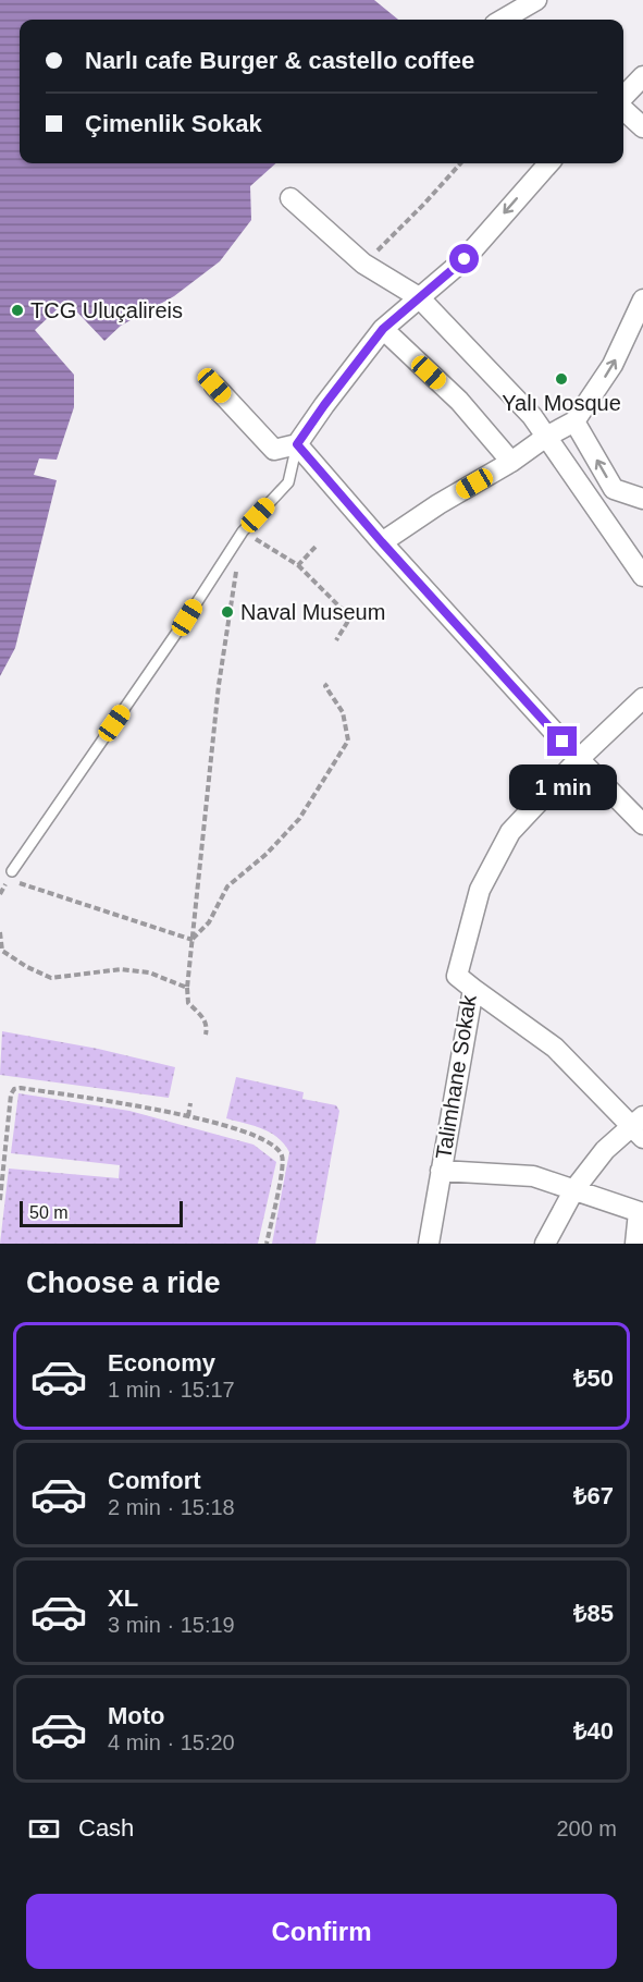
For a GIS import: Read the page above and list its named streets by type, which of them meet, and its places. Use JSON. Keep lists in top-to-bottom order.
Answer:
{
  "streets": {
    "street": ["Talimhane Sokak"]
  },
  "places": ["TCG Uluçalireis", "Yalı Mosque", "Naval Museum"],
  "scale_bar": "50 m",
  "page": {
    "banner": ["Narlı cafe Burger & castello coffee", "Çimenlik Sokak"],
    "bubble": "1 min",
    "scale": "50 m",
    "heading": "Choose a ride",
    "list": [
      {
        "name": "Economy",
        "note": "1 min · 15:17",
        "value": "₺50"
      },
      {
        "name": "Comfort",
        "note": "2 min · 15:18",
        "value": "₺67"
      },
      {
        "name": "XL",
        "note": "3 min · 15:19",
        "value": "₺85"
      },
      {
        "name": "Moto",
        "note": "4 min · 15:20",
        "value": "₺40"
      }
    ],
    "pay": ["Cash", "200 m"],
    "buttons": "Confirm"
  }
}
